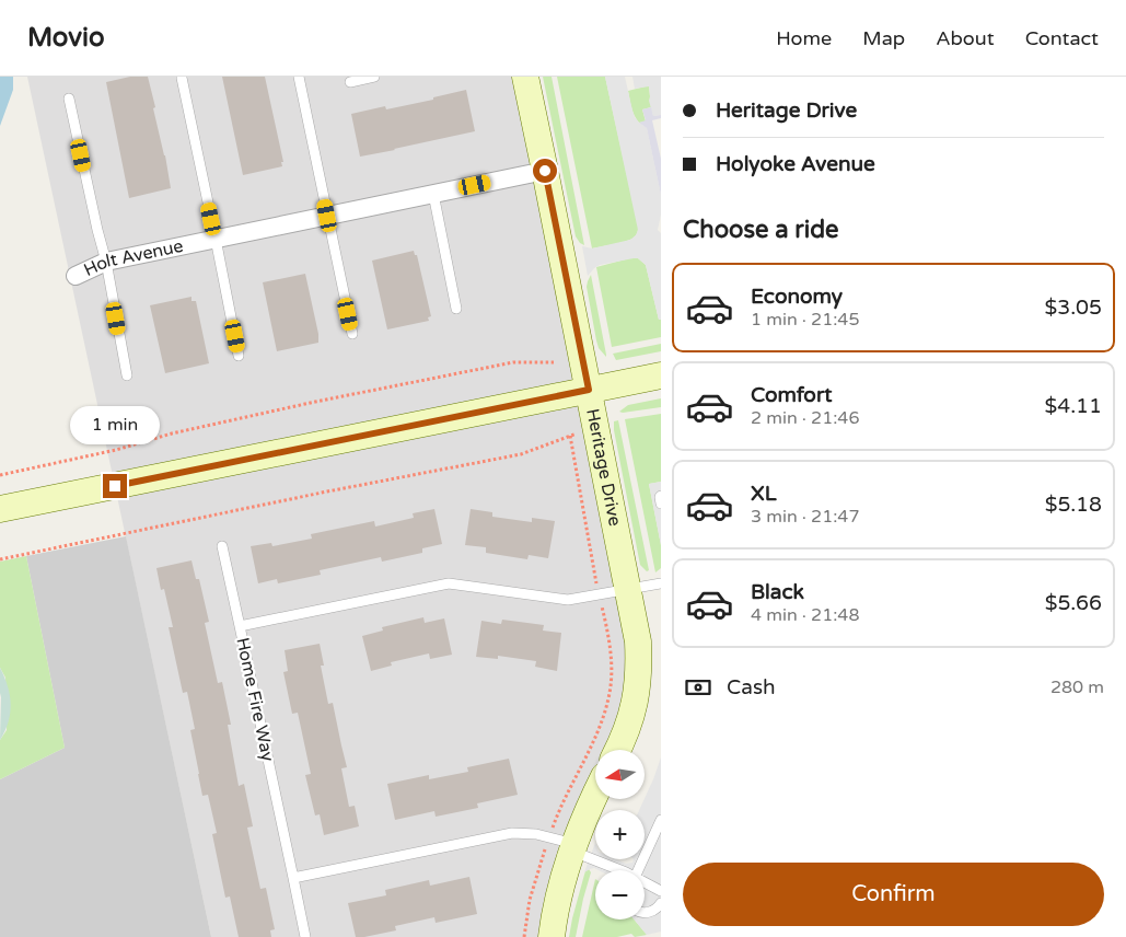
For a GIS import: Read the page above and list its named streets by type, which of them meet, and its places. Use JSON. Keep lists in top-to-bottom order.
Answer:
{
  "streets": {
    "street": ["Holt Avenue", "Heritage Drive"],
    "lane": ["Home Fire Way"]
  },
  "crossings": [
    ["Holt Avenue", "Heritage Drive"],
    ["Heritage Drive", "Home Fire Way"]
  ],
  "north": "left",
  "page": {
    "header": "Movio",
    "nav": [
      "Home",
      "Map",
      "About",
      "Contact"
    ],
    "banner": ["Heritage Drive", "Holyoke Avenue"],
    "heading": "Choose a ride",
    "list": [
      {
        "name": "Economy",
        "note": "1 min · 21:45",
        "value": "$3.05"
      },
      {
        "name": "Comfort",
        "note": "2 min · 21:46",
        "value": "$4.11"
      },
      {
        "name": "XL",
        "note": "3 min · 21:47",
        "value": "$5.18"
      },
      {
        "name": "Black",
        "note": "4 min · 21:48",
        "value": "$5.66"
      }
    ],
    "bubble": "1 min",
    "pay": ["Cash", "280 m"],
    "map_buttons": ["+", "−"],
    "buttons": "Confirm"
  }
}
